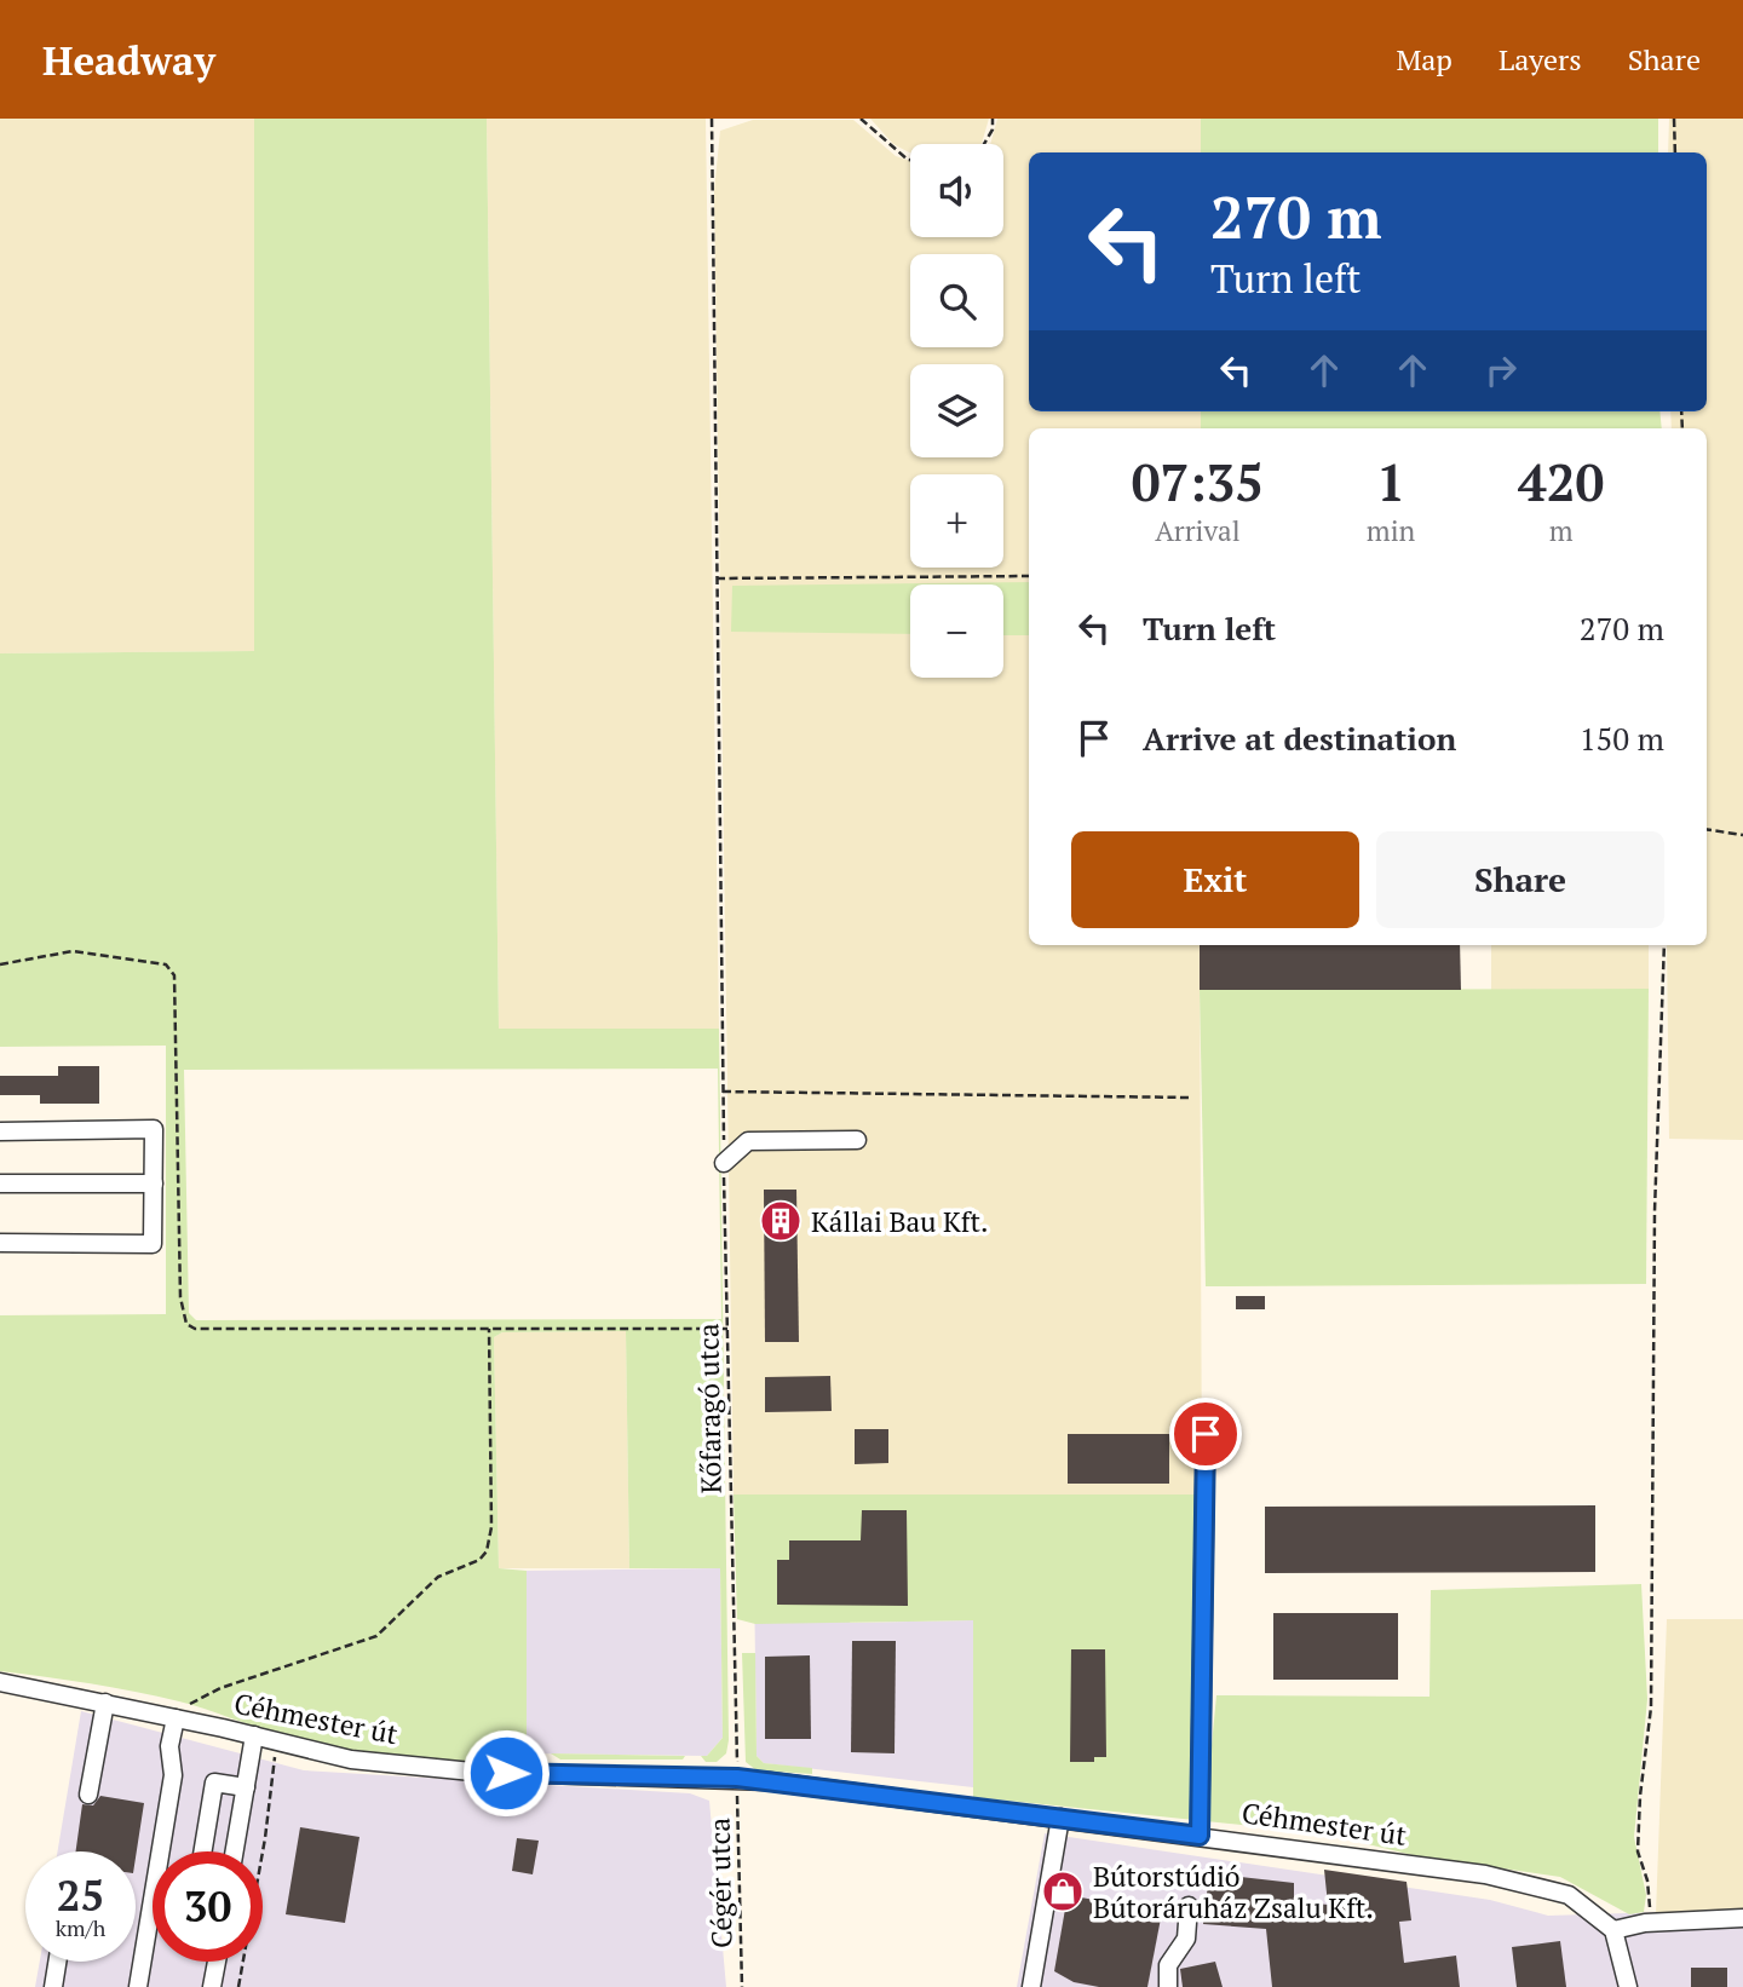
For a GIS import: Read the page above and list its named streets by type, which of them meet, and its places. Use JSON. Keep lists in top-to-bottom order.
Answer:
{
  "streets": {
    "street": ["Céhmester út"],
    "path": ["Kőfaragó utca", "Cégér utca"]
  },
  "crossings": [
    ["Kőfaragó utca", "Céhmester út"],
    ["Kőfaragó utca", "Cégér utca"],
    ["Céhmester út", "Cégér utca"]
  ],
  "places": {
    "building": ["Kállai Bau Kft."],
    "shop": ["Bútorstúdió Bútoráruház Zsalu Kft."]
  },
  "page": {
    "header": "Headway",
    "nav": ["Map", "Layers", "Share"],
    "map_buttons": ["+", "−"],
    "turn": ["270 m", "Turn left"],
    "eta": [
      "07:35",
      "Arrival",
      "1",
      "min",
      "420",
      "m"
    ],
    "list": [
      {
        "name": "Turn left",
        "value": "270 m"
      },
      {
        "name": "Arrive at destination",
        "value": "150 m"
      }
    ],
    "buttons": ["Exit", "Share"],
    "speed": "25 km/h",
    "limit": "30"
  }
}
